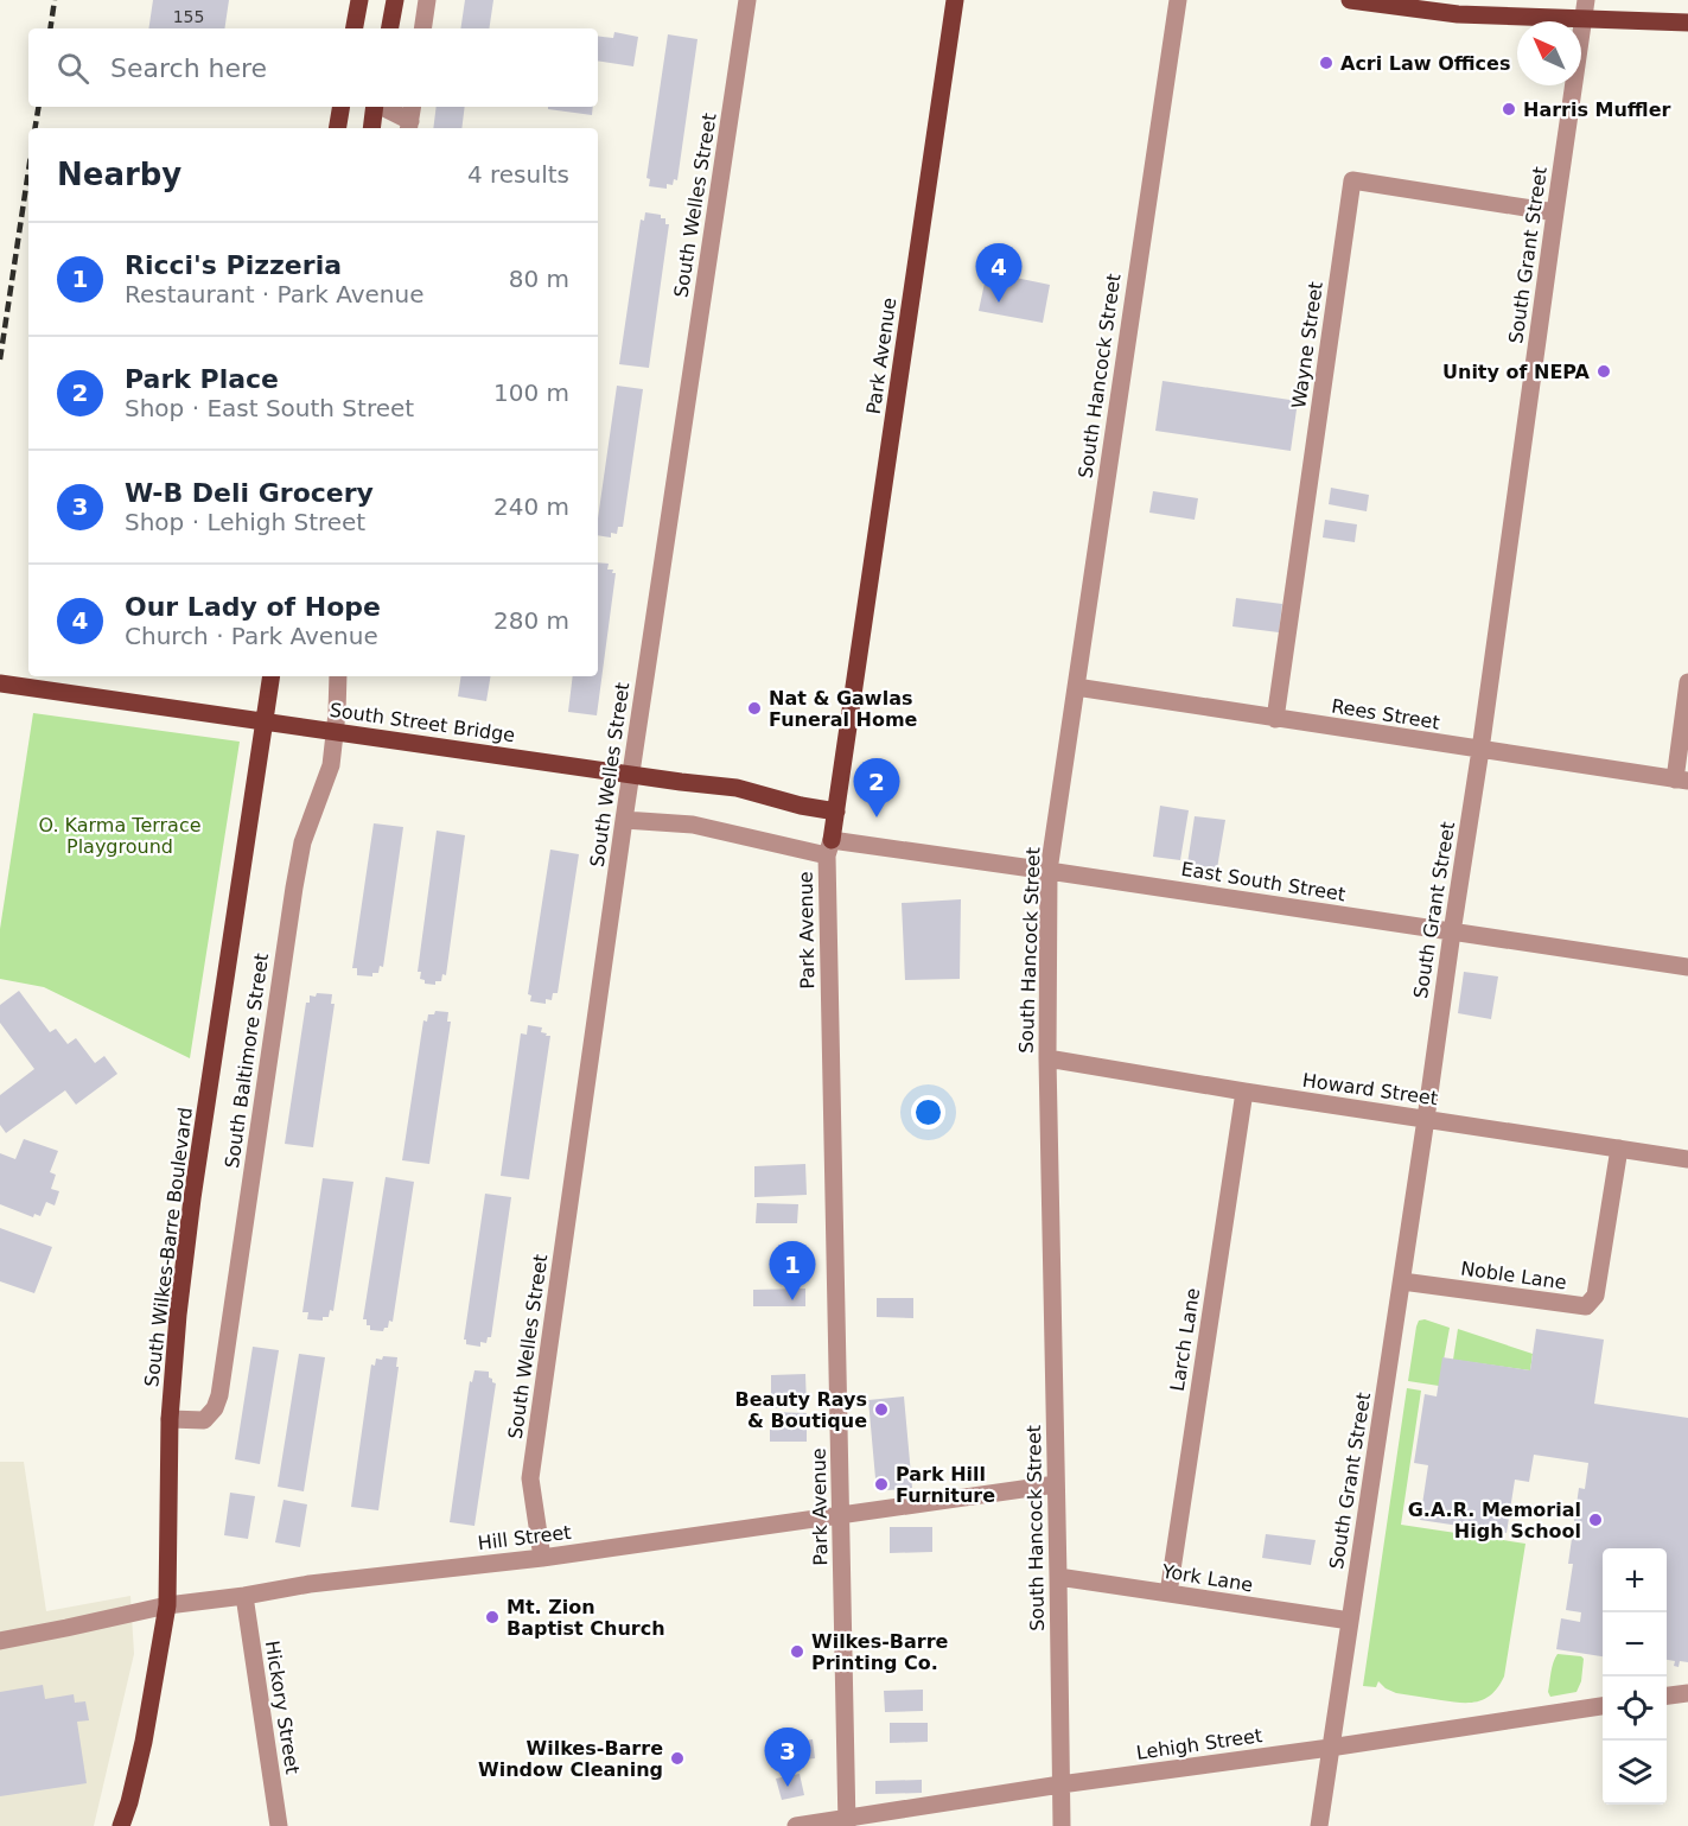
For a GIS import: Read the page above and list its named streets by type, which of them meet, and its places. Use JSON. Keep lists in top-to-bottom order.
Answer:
{
  "streets": {
    "main road": ["Park Avenue", "South Street Bridge", "South Wilkes-Barre Boulevard"],
    "street": [
      "South Welles Street",
      "South Grant Street",
      "Wayne Street",
      "South Hancock Street",
      "Rees Street",
      "East South Street",
      "South Baltimore Street",
      "Howard Street",
      "Noble Lane",
      "Larch Lane",
      "Hill Street",
      "York Lane",
      "Hickory Street",
      "Lehigh Street"
    ]
  },
  "crossings": [
    ["South Welles Street", "East South Street"],
    ["South Welles Street", "Hill Street"],
    ["South Grant Street", "Wayne Street"],
    ["South Grant Street", "Rees Street"],
    ["South Grant Street", "East South Street"],
    ["South Grant Street", "Howard Street"],
    ["South Grant Street", "Noble Lane"],
    ["South Grant Street", "York Lane"],
    ["South Grant Street", "Lehigh Street"],
    ["Wayne Street", "Rees Street"],
    ["Park Avenue", "South Street Bridge"],
    ["Park Avenue", "East South Street"],
    ["Park Avenue", "Hill Street"],
    ["Park Avenue", "Lehigh Street"],
    ["South Hancock Street", "Rees Street"],
    ["South Hancock Street", "East South Street"],
    ["South Hancock Street", "Howard Street"],
    ["South Hancock Street", "Hill Street"],
    ["South Hancock Street", "York Lane"],
    ["South Hancock Street", "Lehigh Street"],
    ["South Baltimore Street", "South Wilkes-Barre Boulevard"],
    ["Howard Street", "Noble Lane"],
    ["Howard Street", "Larch Lane"],
    ["South Wilkes-Barre Boulevard", "Hill Street"],
    ["Larch Lane", "York Lane"],
    ["Hill Street", "Hickory Street"]
  ],
  "parks": ["O. Karma Terrace Playground"],
  "places": [
    "Acri Law Offices",
    "Harris Muffler",
    "Unity of NEPA",
    "Nat & Gawlas Funeral Home",
    "Beauty Rays & Boutique",
    "Park Hill Furniture",
    "G.A.R. Memorial High School",
    "Mt. Zion Baptist Church",
    "Wilkes-Barre Printing Co.",
    "Wilkes-Barre Window Cleaning"
  ],
  "house_numbers": ["155"],
  "north": "top left",
  "page": {
    "search": "Search here",
    "heading": ["Nearby", "4 results"],
    "list": [
      {
        "mark": "1",
        "name": "Ricci's Pizzeria",
        "note": "Restaurant · Park Avenue",
        "value": "80 m"
      },
      {
        "mark": "2",
        "name": "Park Place",
        "note": "Shop · East South Street",
        "value": "100 m"
      },
      {
        "mark": "3",
        "name": "W-B Deli Grocery",
        "note": "Shop · Lehigh Street",
        "value": "240 m"
      },
      {
        "mark": "4",
        "name": "Our Lady of Hope",
        "note": "Church · Park Avenue",
        "value": "280 m"
      }
    ],
    "pins": [
      "4",
      "2",
      "1",
      "3"
    ],
    "map_buttons": ["+", "−"]
  }
}
